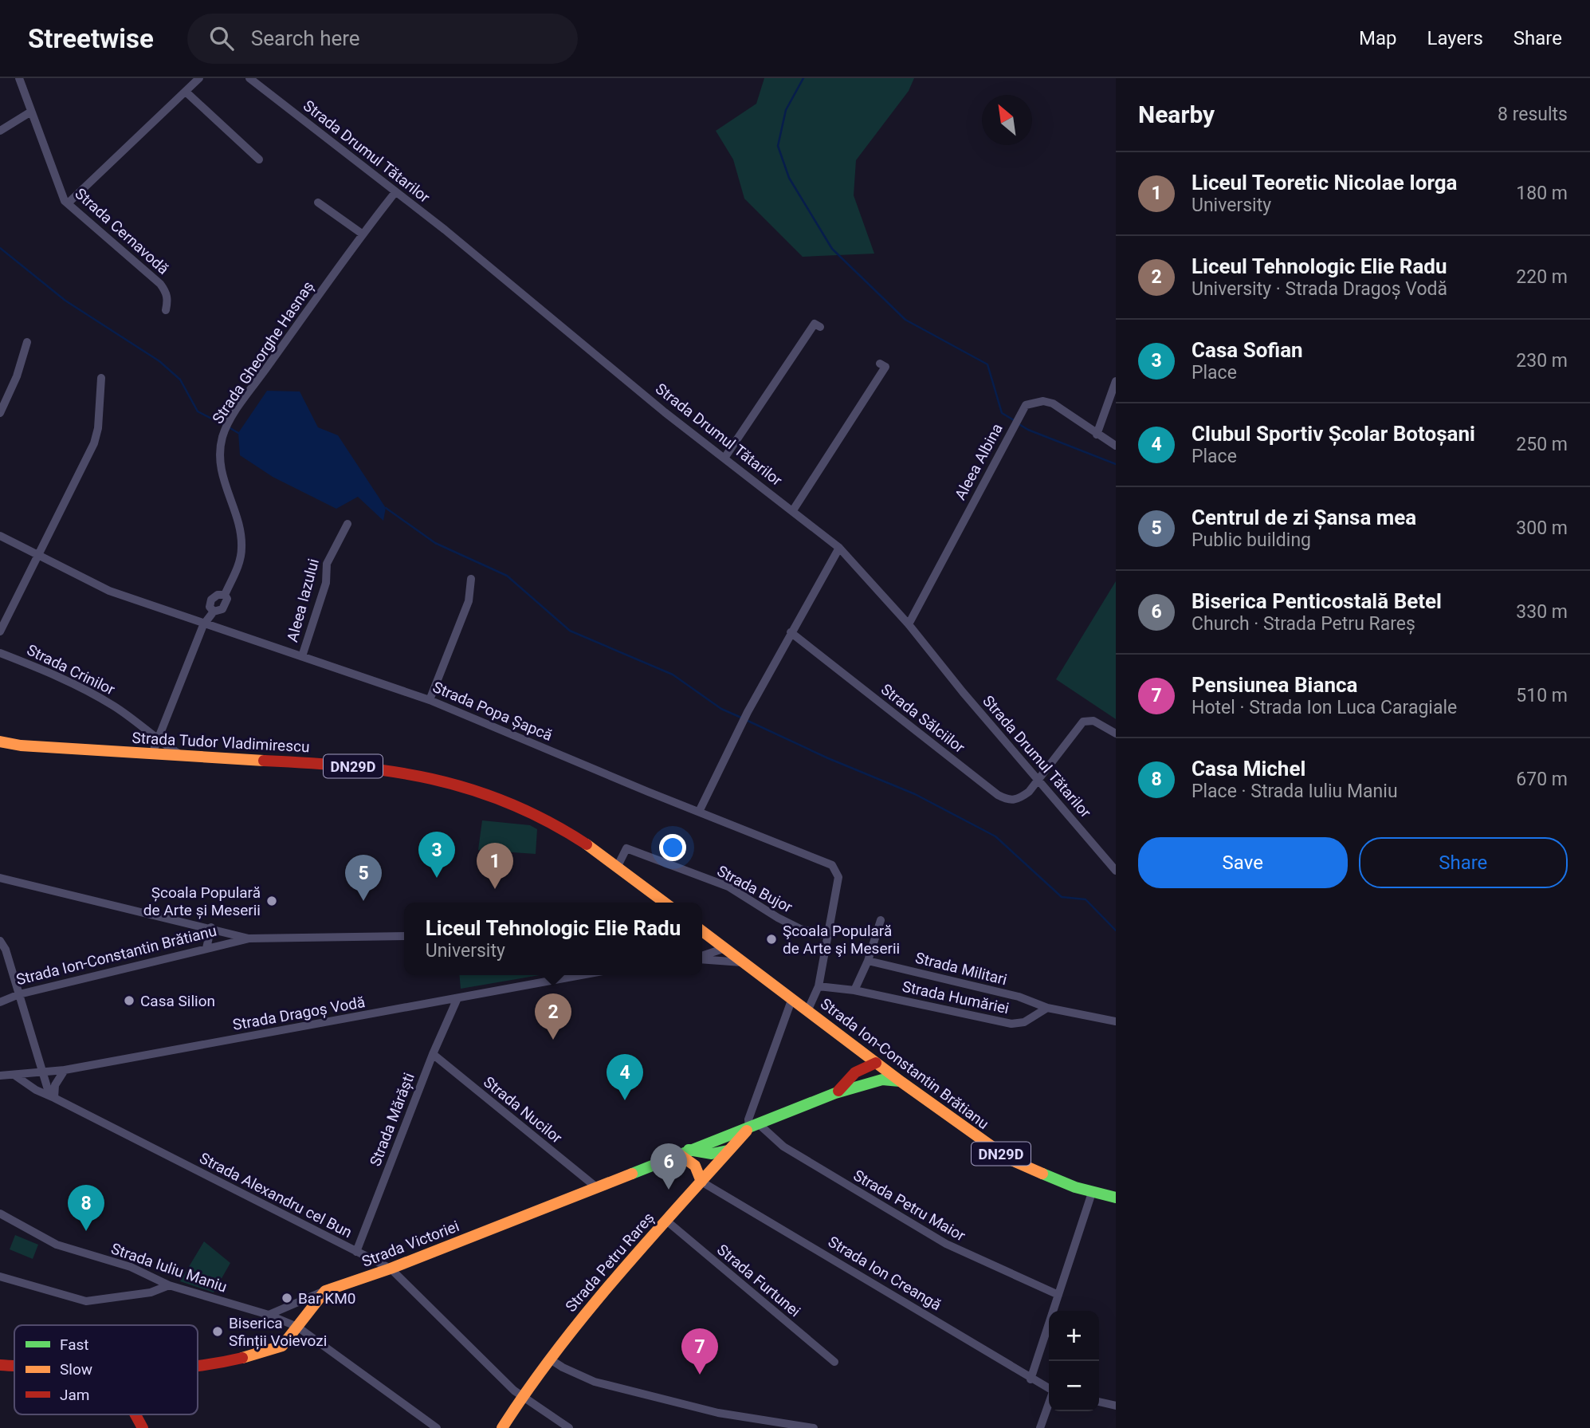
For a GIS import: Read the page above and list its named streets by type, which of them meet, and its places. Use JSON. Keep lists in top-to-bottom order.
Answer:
{
  "streets": {
    "main road": [
      "Strada Tudor Vladimirescu",
      "DN29D",
      "Strada Ion-Constantin Brătianu",
      "Strada Victoriei",
      "Strada Petru Rareș"
    ],
    "street": [
      "Strada Drumul Tătarilor",
      "Strada Cernavodă",
      "Strada Gheorghe Hasnaș",
      "Aleea Albina",
      "Aleea Iazului",
      "Strada Crinilor",
      "Strada Popa Șapcă",
      "Strada Sălciilor",
      "Strada Bujor",
      "Strada Militari",
      "Strada Humăriei",
      "Strada Dragoș Vodă",
      "Strada Nucilor",
      "Strada Mărăști",
      "Strada Alexandru cel Bun",
      "Strada Petru Maior",
      "Strada Iuliu Maniu",
      "Strada Ion Creangă",
      "Strada Furtunei"
    ]
  },
  "crossings": [
    ["Strada Drumul Tătarilor", "Strada Gheorghe Hasnaș"],
    ["Strada Drumul Tătarilor", "Aleea Albina"],
    ["Strada Drumul Tătarilor", "Strada Sălciilor"],
    ["Strada Gheorghe Hasnaș", "Strada Crinilor"],
    ["Strada Gheorghe Hasnaș", "Strada Popa Șapcă"],
    ["Strada Gheorghe Hasnaș", "Strada Tudor Vladimirescu"],
    ["Aleea Iazului", "Strada Popa Șapcă"],
    ["Strada Crinilor", "Strada Tudor Vladimirescu"],
    ["Strada Popa Șapcă", "Strada Bujor"],
    ["Strada Popa Șapcă", "Strada Ion-Constantin Brătianu"],
    ["Strada Popa Șapcă", "Strada Humăriei"],
    ["Strada Tudor Vladimirescu", "Strada Bujor"],
    ["DN29D", "Strada Ion-Constantin Brătianu"],
    ["Strada Ion-Constantin Brătianu", "Strada Victoriei"],
    ["Strada Militari", "Strada Humăriei"],
    ["Strada Dragoș Vodă", "Strada Mărăști"],
    ["Strada Dragoș Vodă", "Strada Alexandru cel Bun"],
    ["Strada Nucilor", "Strada Mărăști"],
    ["Strada Nucilor", "Strada Victoriei"],
    ["Strada Mărăști", "Strada Alexandru cel Bun"],
    ["Strada Alexandru cel Bun", "Strada Victoriei"],
    ["Strada Alexandru cel Bun", "Strada Petru Rareș"],
    ["Strada Petru Maior", "Strada Victoriei"],
    ["Strada Petru Maior", "Strada Petru Rareș"],
    ["Strada Victoriei", "Strada Petru Rareș"],
    ["Strada Petru Rareș", "Strada Ion Creangă"],
    ["Strada Petru Rareș", "Strada Furtunei"]
  ],
  "places": [
    "Școala Populară de Arte și Meserii",
    "Şcoala Populară de Arte şi Meserii",
    "Casa Silion",
    "Bar KM0",
    "Biserica Sfinții Voievozi"
  ],
  "legend": ["Fast", "Slow", "Jam"],
  "north": "top left",
  "page": {
    "header": "Streetwise",
    "search": "Search here",
    "nav": ["Map", "Layers", "Share"],
    "heading": ["Nearby", "8 results"],
    "list": [
      {
        "mark": "1",
        "name": "Liceul Teoretic Nicolae Iorga",
        "note": "University",
        "value": "180 m"
      },
      {
        "mark": "2",
        "name": "Liceul Tehnologic Elie Radu",
        "note": "University · Strada Dragoș Vodă",
        "value": "220 m"
      },
      {
        "mark": "3",
        "name": "Casa Sofian",
        "note": "Place",
        "value": "230 m"
      },
      {
        "mark": "4",
        "name": "Clubul Sportiv Școlar Botoșani",
        "note": "Place",
        "value": "250 m"
      },
      {
        "mark": "5",
        "name": "Centrul de zi Șansa mea",
        "note": "Public building",
        "value": "300 m"
      },
      {
        "mark": "6",
        "name": "Biserica Penticostală Betel",
        "note": "Church · Strada Petru Rareș",
        "value": "330 m"
      },
      {
        "mark": "7",
        "name": "Pensiunea Bianca",
        "note": "Hotel · Strada Ion Luca Caragiale",
        "value": "510 m"
      },
      {
        "mark": "8",
        "name": "Casa Michel",
        "note": "Place · Strada Iuliu Maniu",
        "value": "670 m"
      }
    ],
    "buttons": ["Save", "Share"],
    "pins": [
      "3",
      "1",
      "5",
      "2",
      "4",
      "6",
      "8",
      "7"
    ],
    "popup": ["Liceul Tehnologic Elie Radu", "University"],
    "map_buttons": ["+", "−"]
  }
}
